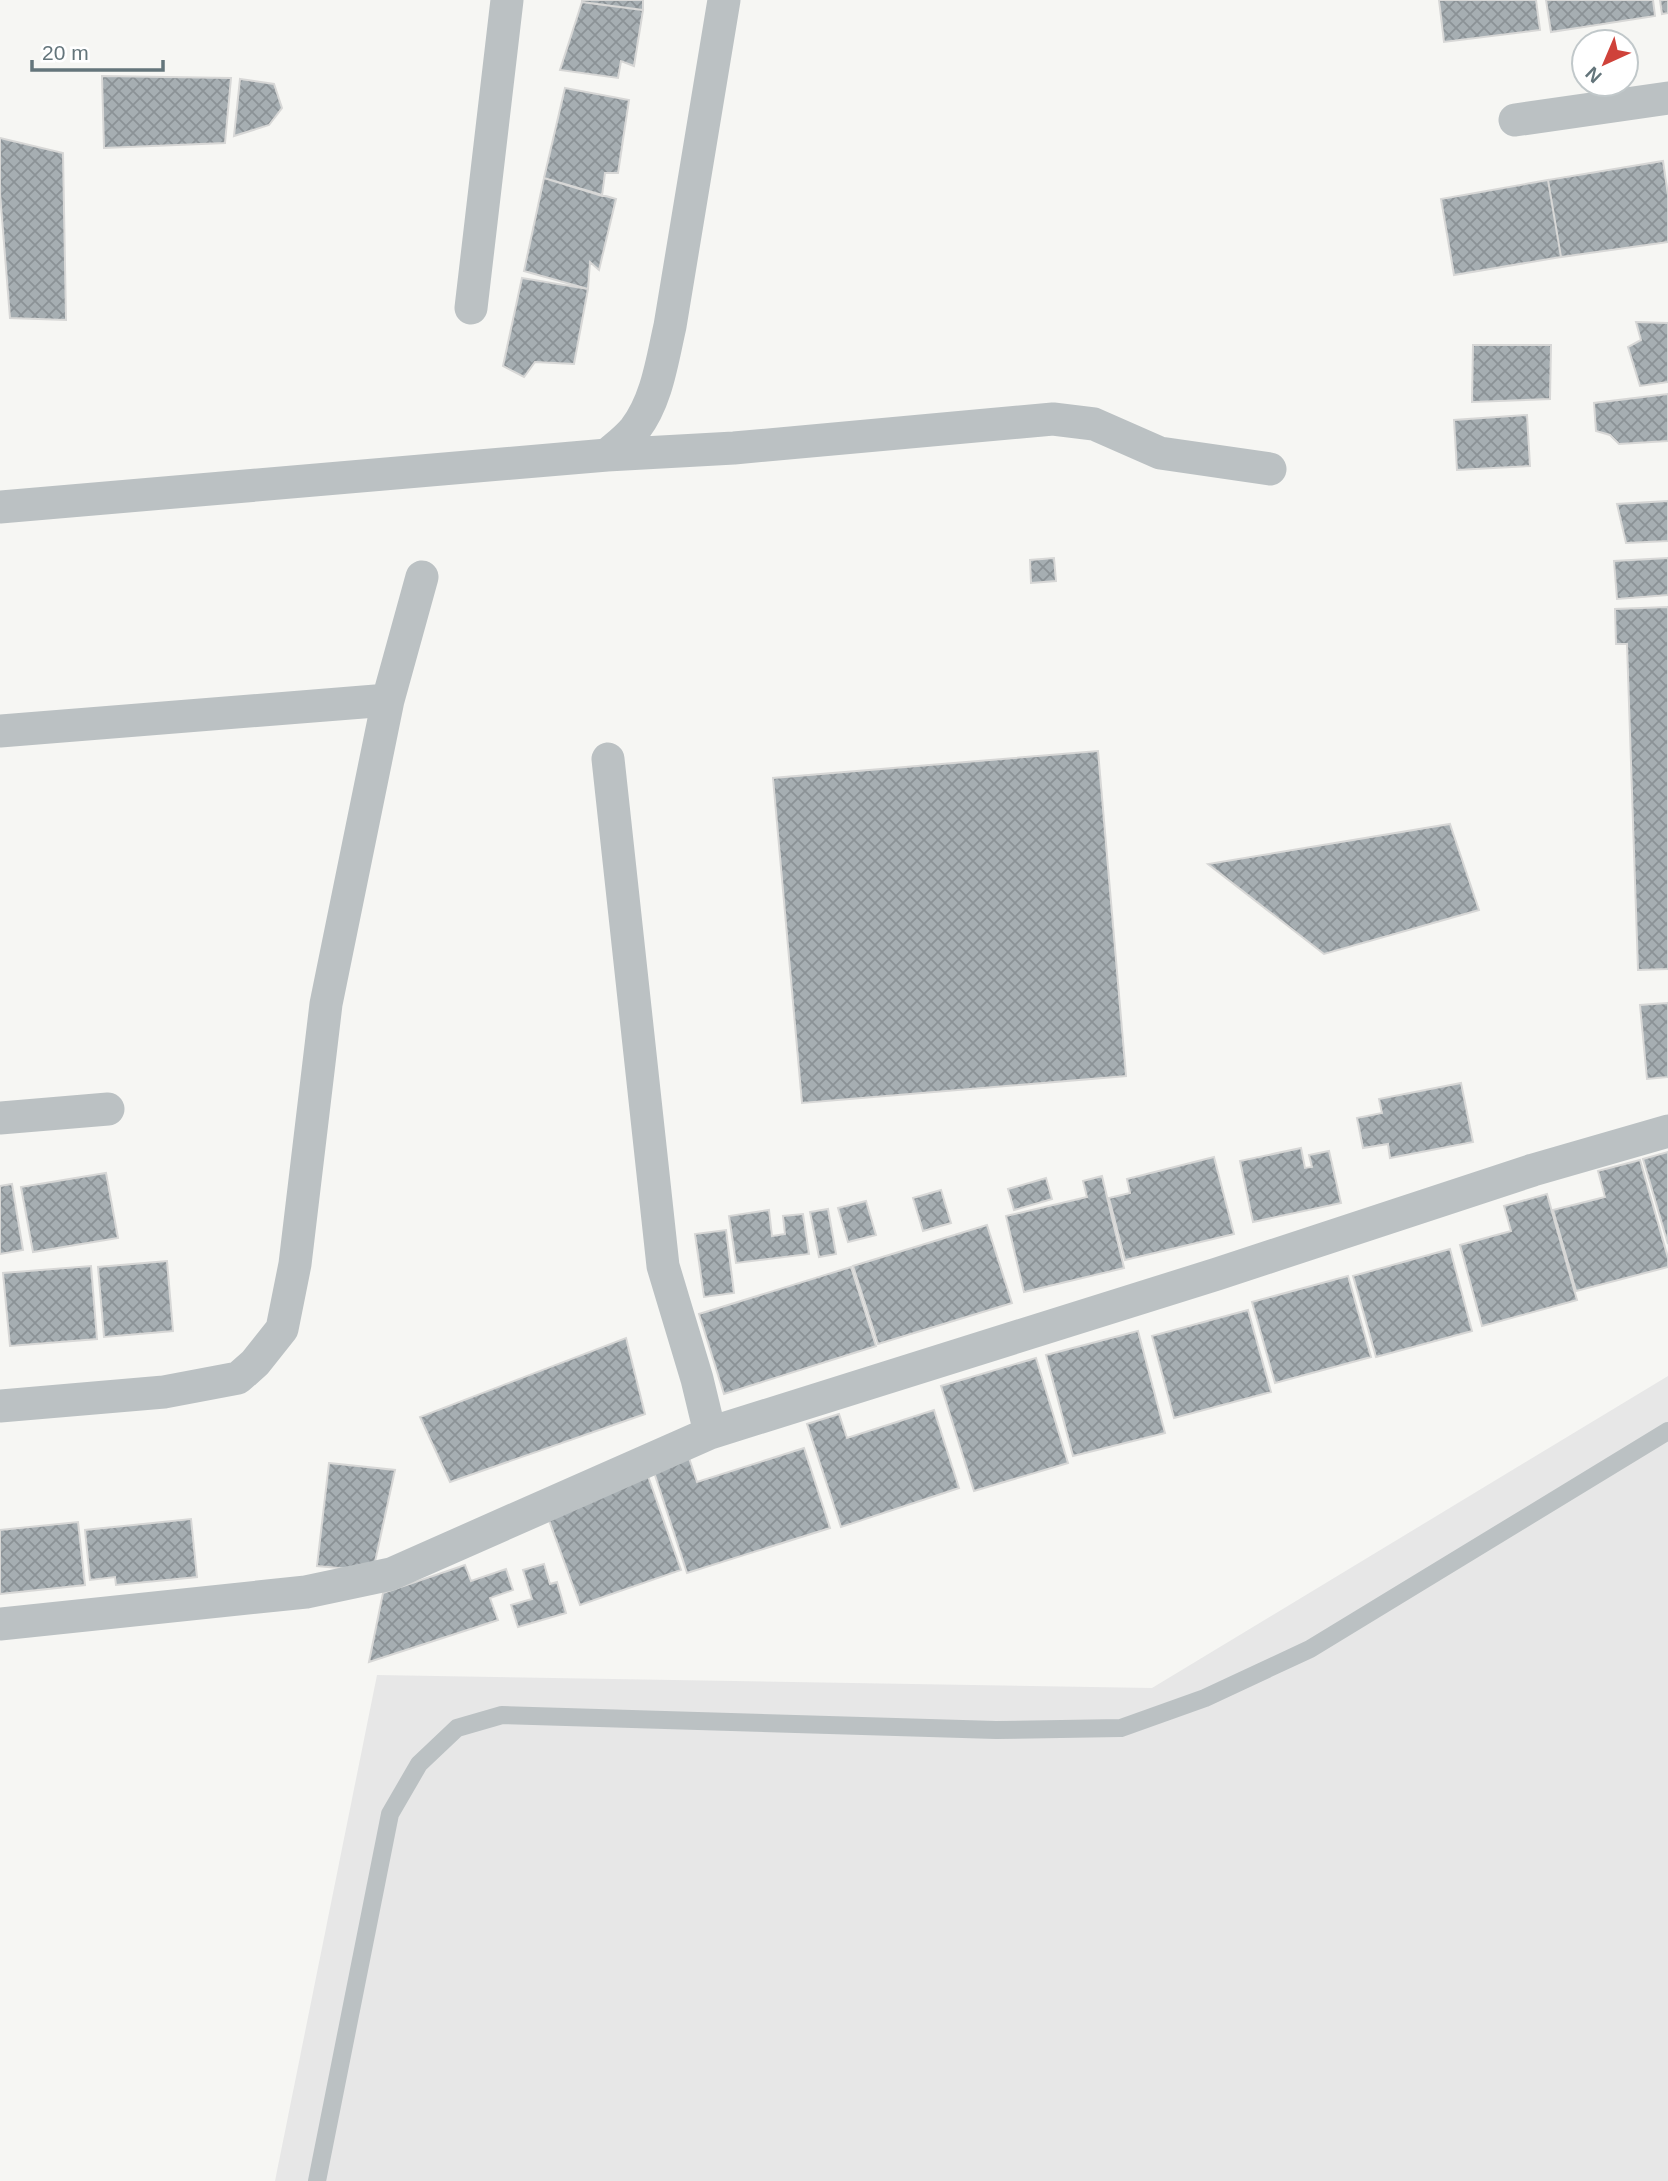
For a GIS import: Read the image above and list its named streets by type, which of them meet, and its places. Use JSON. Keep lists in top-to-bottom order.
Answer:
{
  "scale_bar": "20 m",
  "north": "bottom left"
}
